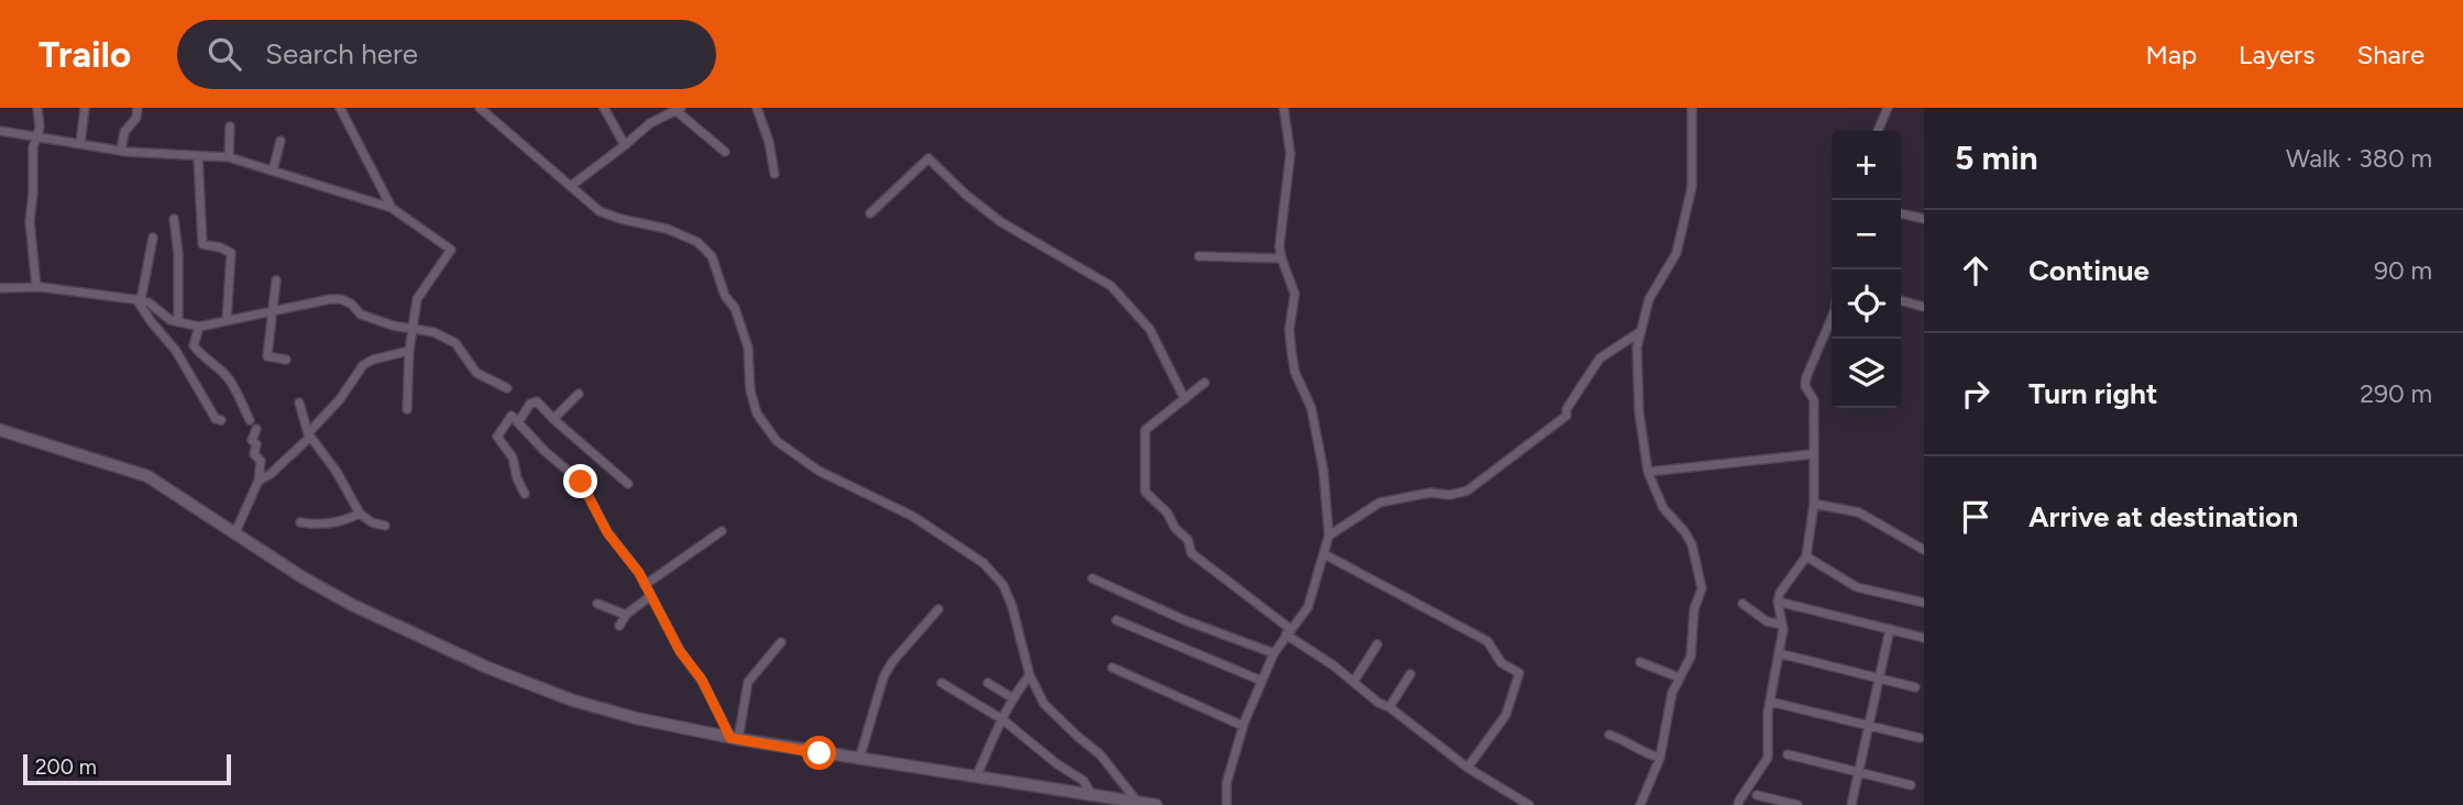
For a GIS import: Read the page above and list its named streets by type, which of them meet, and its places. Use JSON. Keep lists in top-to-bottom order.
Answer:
{
  "scale_bar": "200 m",
  "page": {
    "header": "Trailo",
    "search": "Search here",
    "nav": ["Map", "Layers", "Share"],
    "heading": ["5 min", "Walk · 380 m"],
    "map_buttons": ["+", "−"],
    "list": [
      ["Continue", "90 m"],
      ["Turn right", "290 m"],
      "Arrive at destination"
    ],
    "scale": "200 m"
  }
}
